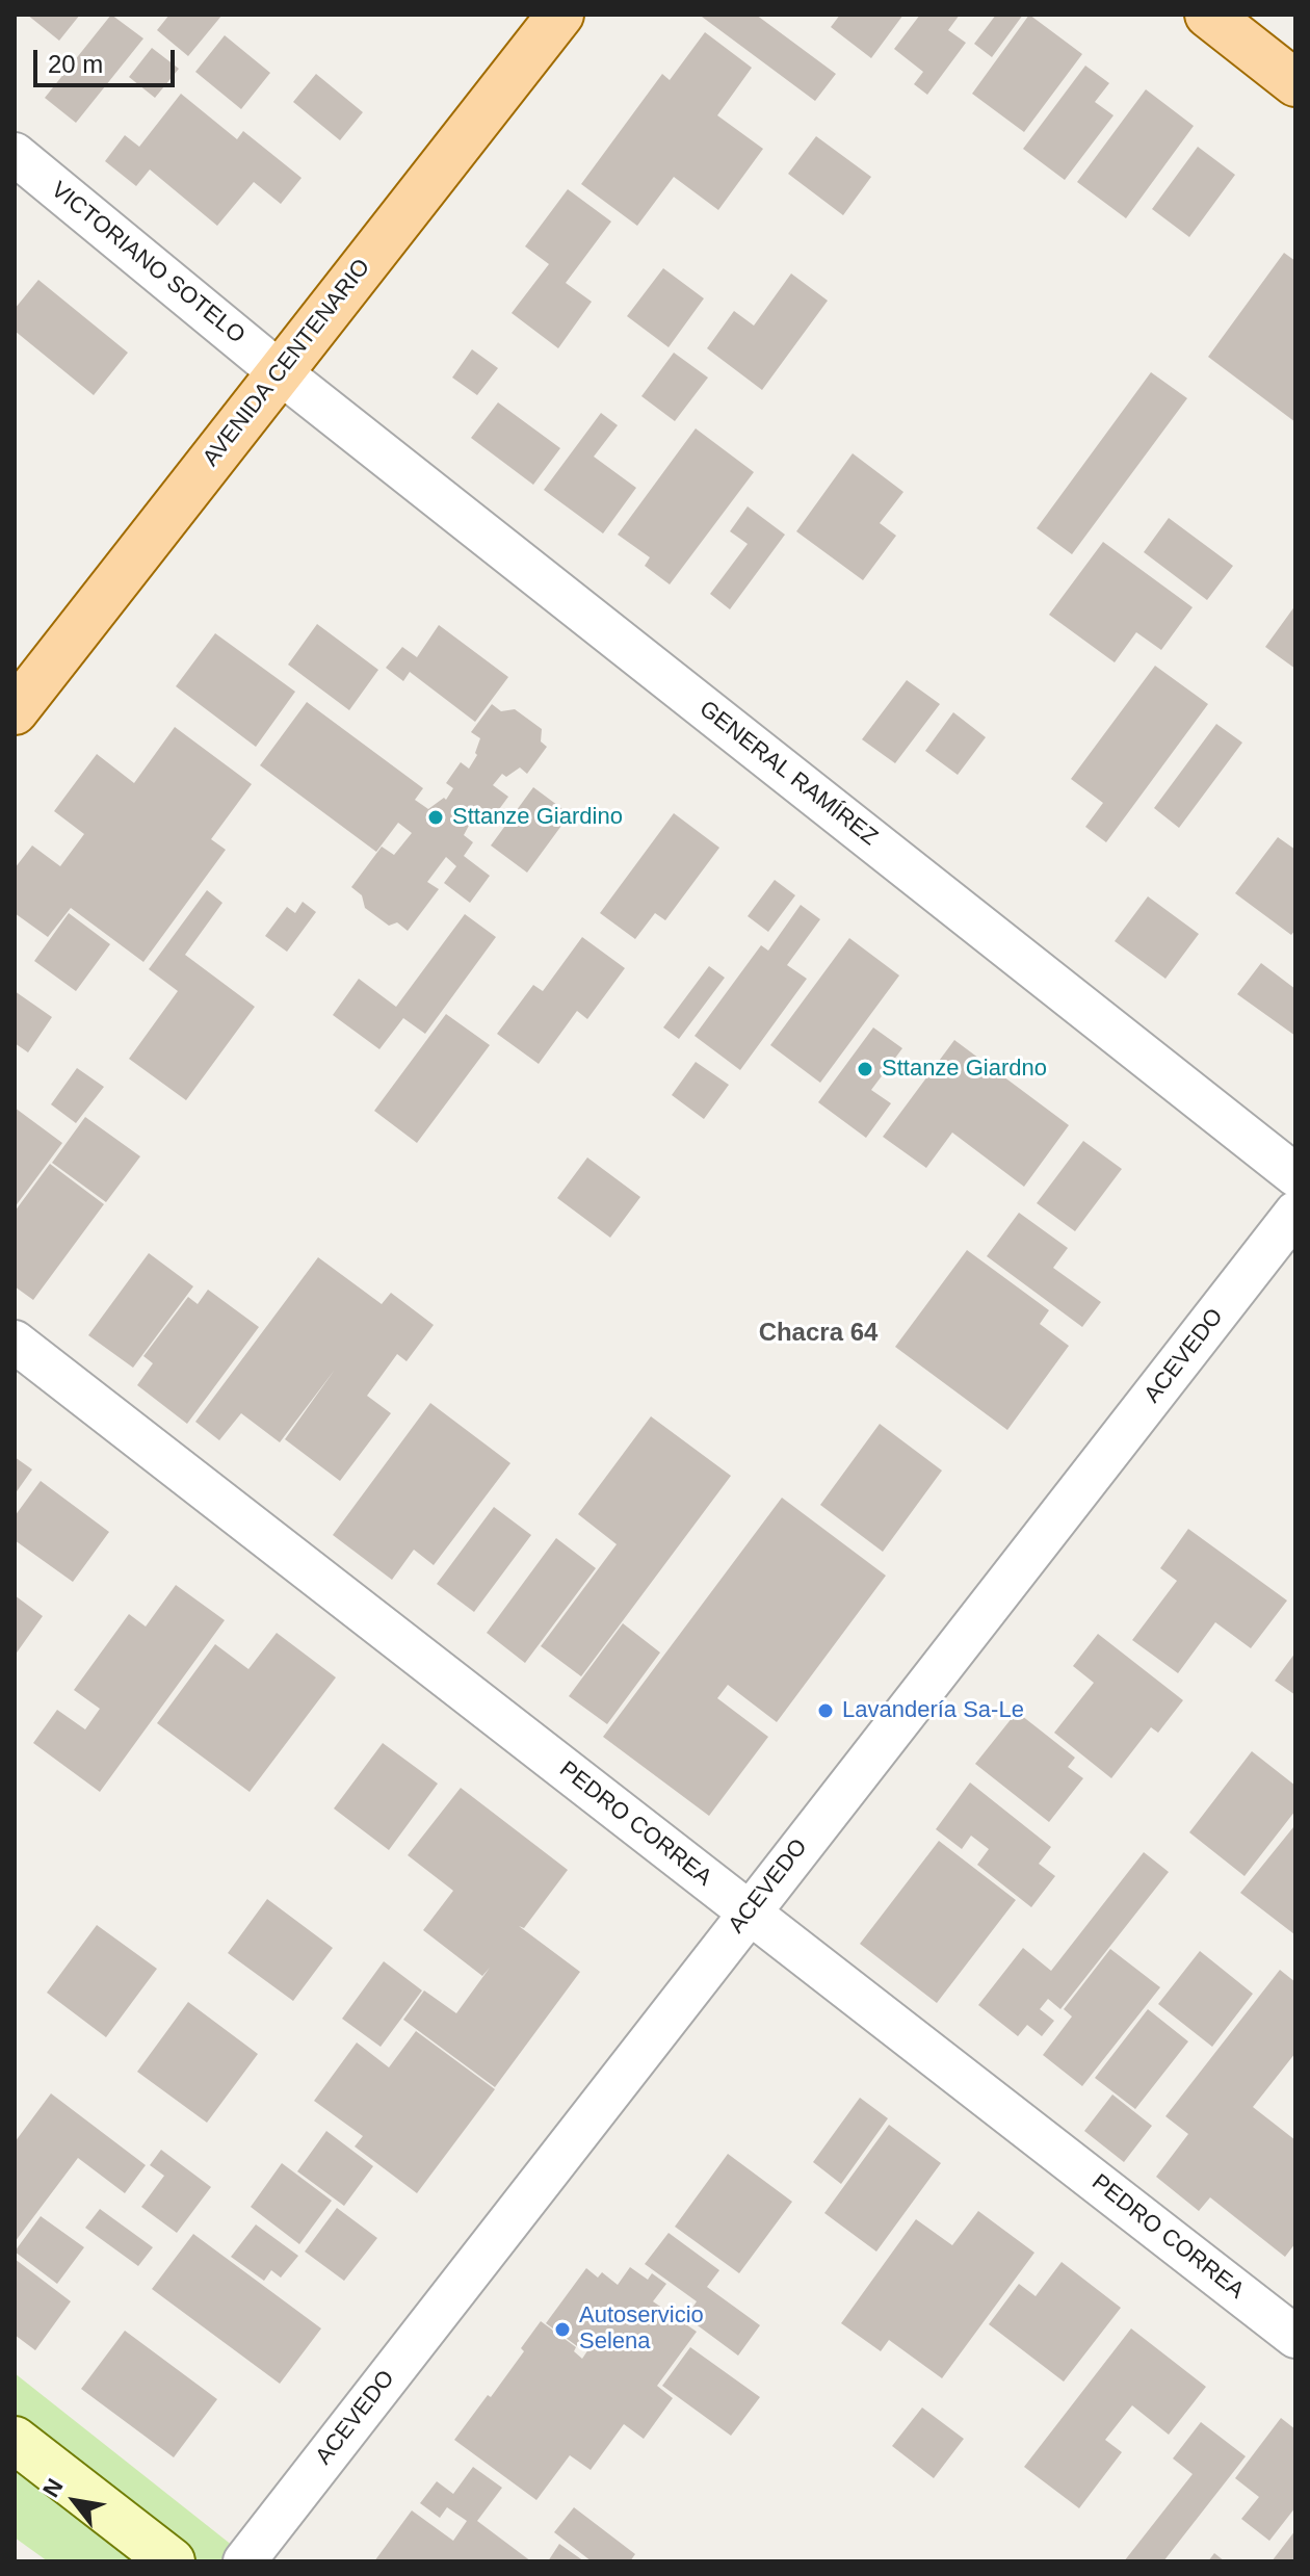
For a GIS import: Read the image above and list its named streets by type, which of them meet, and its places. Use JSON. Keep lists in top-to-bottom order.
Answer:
{
  "streets": {
    "main road": ["AVENIDA CENTENARIO"],
    "street": [
      "VICTORIANO SOTELO",
      "GENERAL RAMÍREZ",
      "ACEVEDO",
      "PEDRO CORREA"
    ]
  },
  "crossings": [
    ["VICTORIANO SOTELO", "AVENIDA CENTENARIO"],
    ["VICTORIANO SOTELO", "GENERAL RAMÍREZ"],
    ["AVENIDA CENTENARIO", "GENERAL RAMÍREZ"],
    ["ACEVEDO", "PEDRO CORREA"]
  ],
  "districts": ["Chacra 64"],
  "places": [
    "Sttanze Giardino",
    "Sttanze Giardno",
    "Lavandería Sa-Le",
    "Autoservicio Selena"
  ],
  "scale_bar": "20 m",
  "north": "top left"
}
